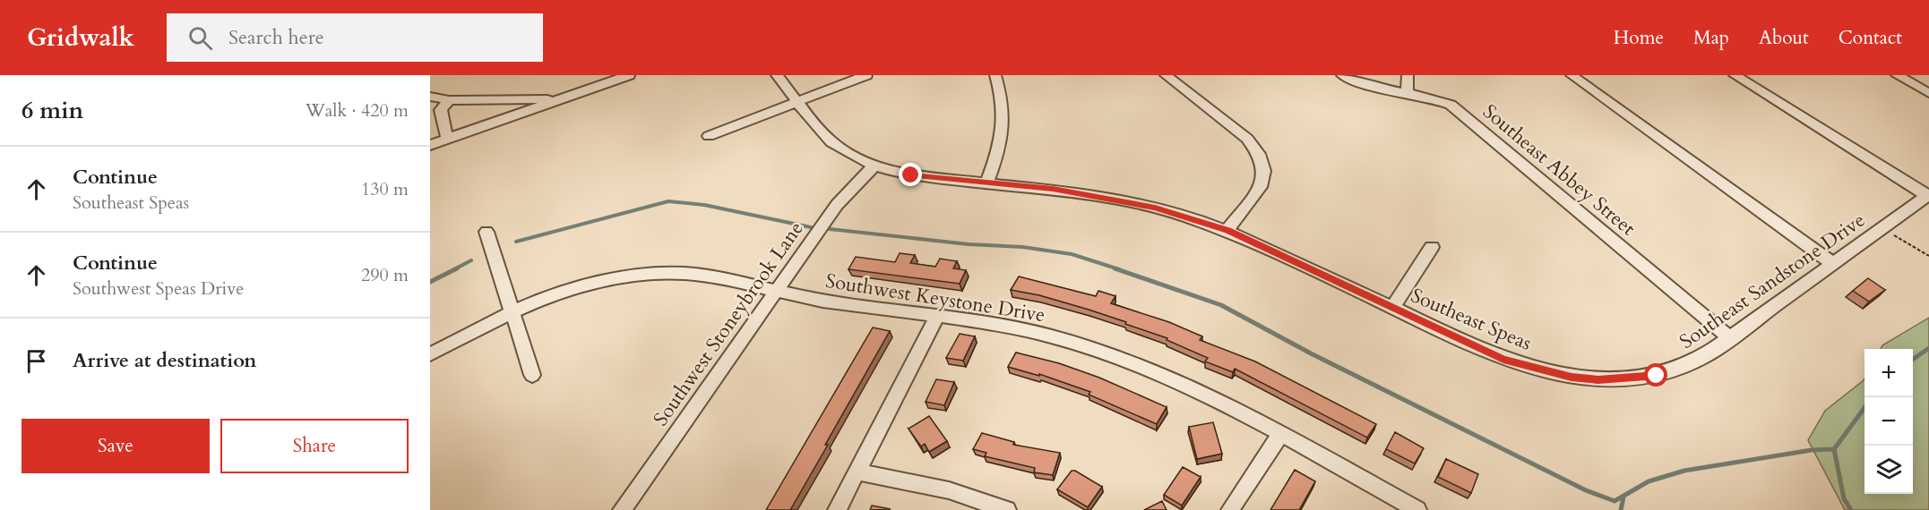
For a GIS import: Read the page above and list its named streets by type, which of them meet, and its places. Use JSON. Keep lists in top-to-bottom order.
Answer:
{
  "streets": {
    "street": [
      "Southeast Abbey Street",
      "Southeast Sandstone Drive",
      "Southwest Keystone Drive",
      "Southeast Speas",
      "Southwest Stoneybrook Lane"
    ]
  },
  "crossings": [
    ["Southeast Abbey Street", "Southeast Sandstone Drive"],
    ["Southeast Sandstone Drive", "Southeast Speas"],
    ["Southwest Keystone Drive", "Southwest Stoneybrook Lane"],
    ["Southeast Speas", "Southwest Stoneybrook Lane"]
  ],
  "page": {
    "header": "Gridwalk",
    "search": "Search here",
    "nav": [
      "Home",
      "Map",
      "About",
      "Contact"
    ],
    "heading": ["6 min", "Walk · 420 m"],
    "list": [
      ["Continue", "Southeast Speas", "130 m"],
      ["Continue", "Southwest Speas Drive", "290 m"],
      "Arrive at destination"
    ],
    "map_buttons": ["+", "−"],
    "buttons": ["Save", "Share"]
  }
}
